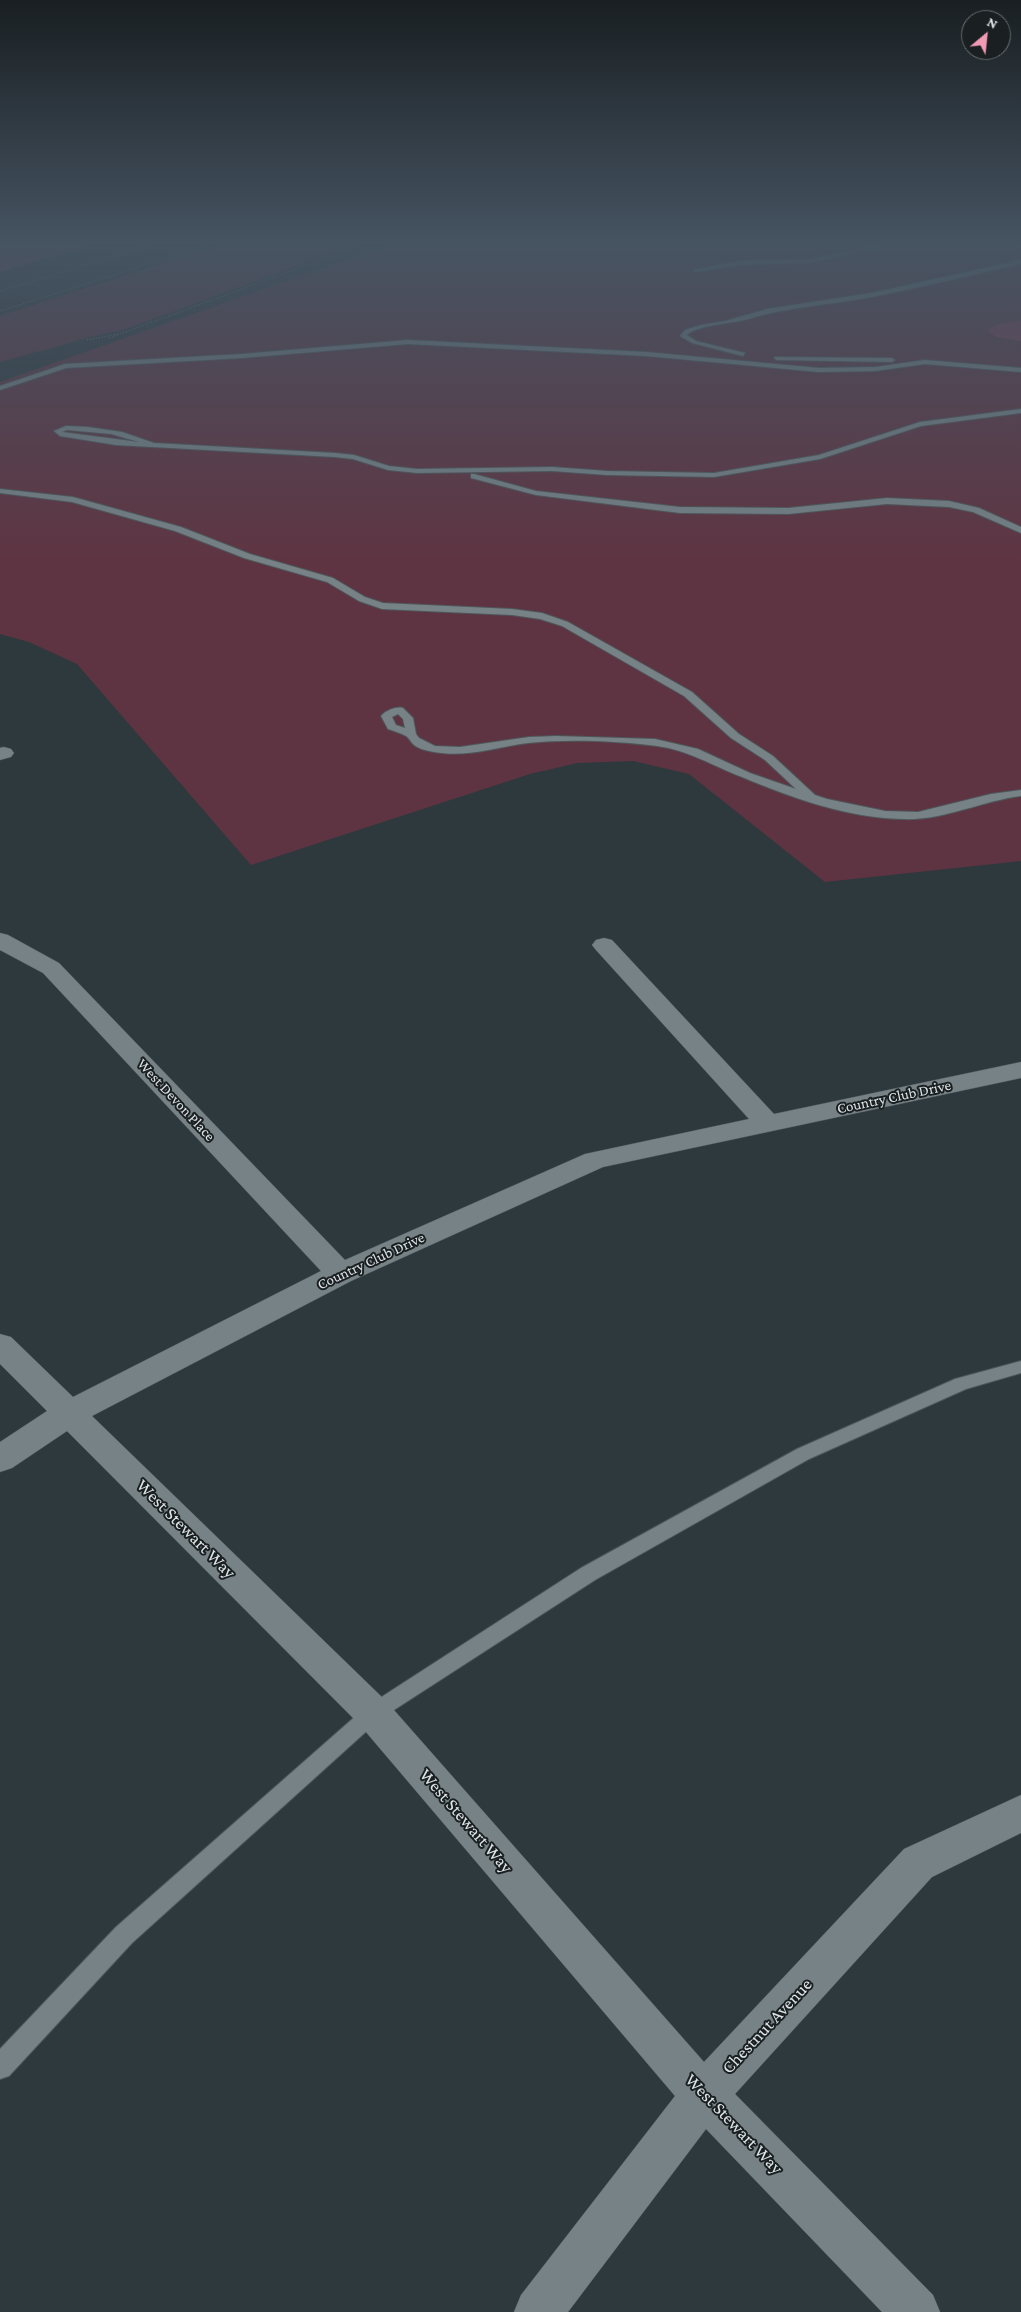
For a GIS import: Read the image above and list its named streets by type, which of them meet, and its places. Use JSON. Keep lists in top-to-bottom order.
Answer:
{
  "streets": {
    "street": [
      "Country Club Drive",
      "West Devon Place",
      "West Stewart Way",
      "Chestnut Avenue"
    ]
  },
  "crossings": [
    ["Country Club Drive", "West Devon Place"],
    ["Country Club Drive", "West Stewart Way"],
    ["West Stewart Way", "Chestnut Avenue"]
  ],
  "north": "top right"
}
